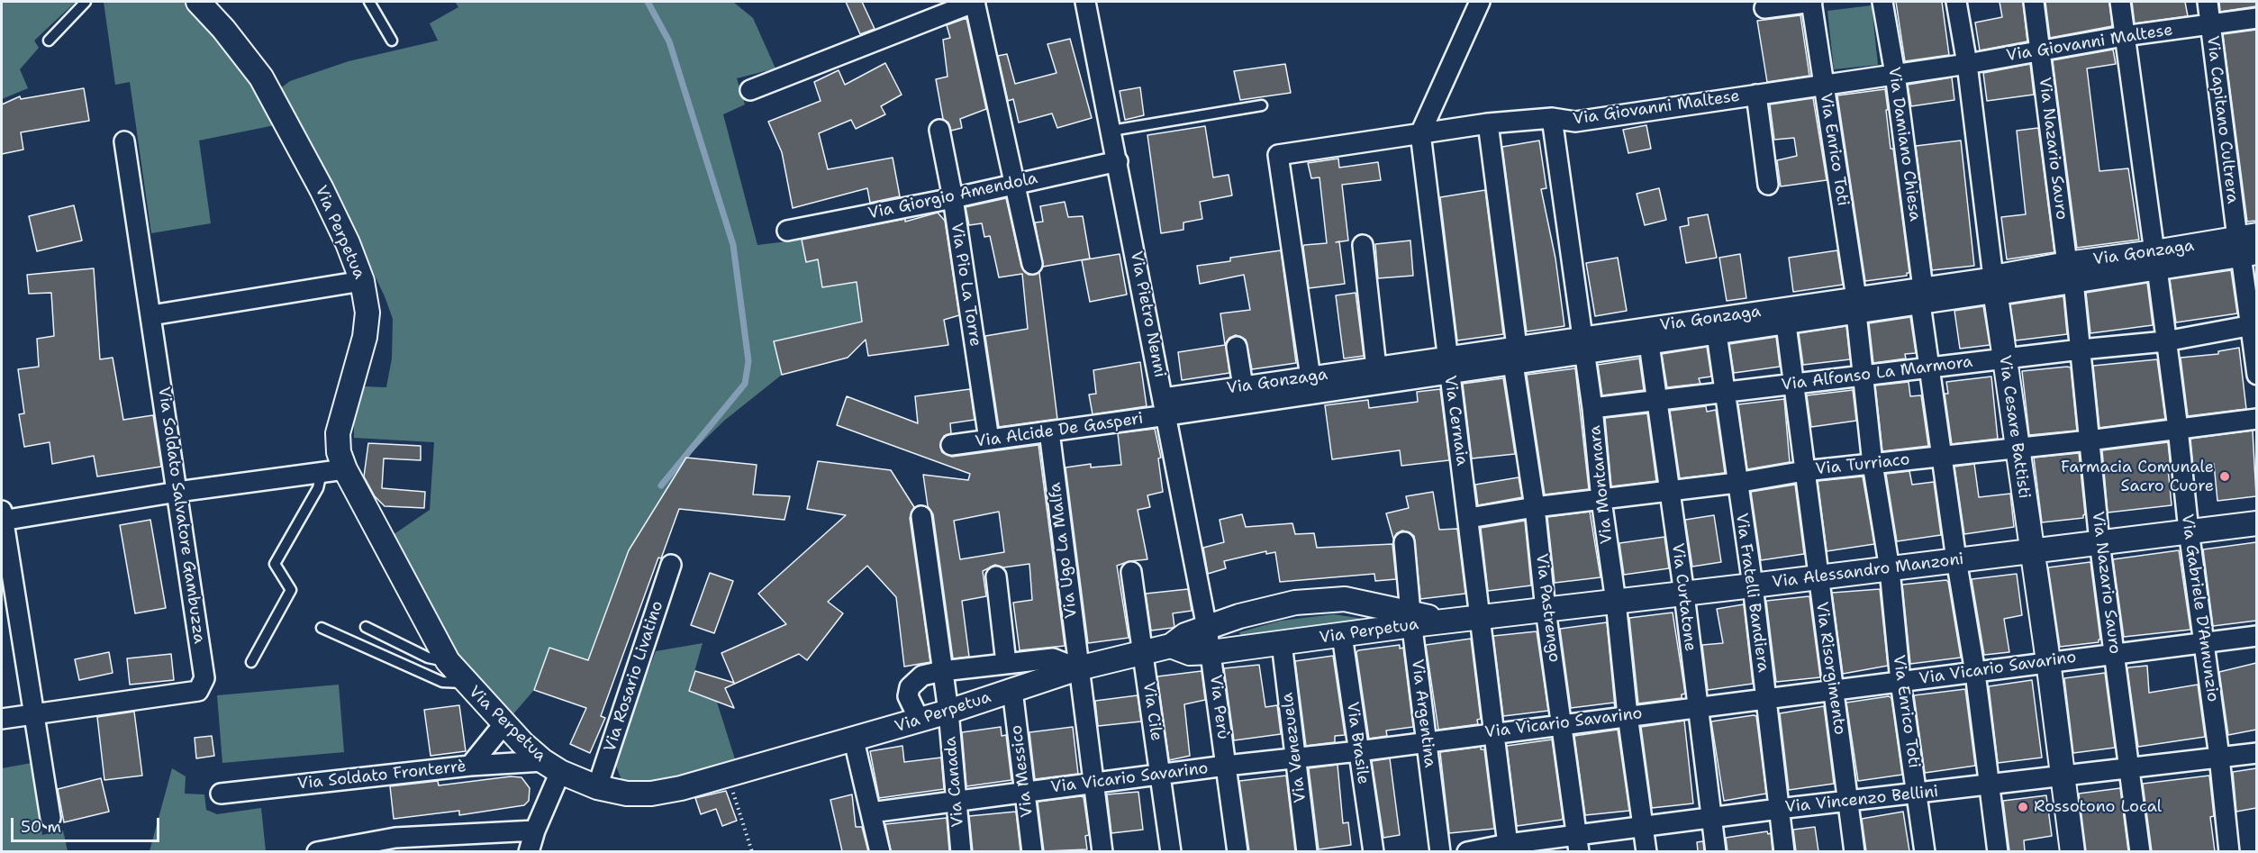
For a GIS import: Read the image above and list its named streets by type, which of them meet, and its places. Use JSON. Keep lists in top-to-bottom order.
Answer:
{
  "streets": {
    "street": [
      "Via Giovanni Maltese",
      "Via Capitano Cultrera",
      "Via Damiano Chiesa",
      "Via Nazario Sauro",
      "Via Enrico Toti",
      "Via Giorgio Amendola",
      "Via Perpetua",
      "Via Gonzaga",
      "Via Pio La Torre",
      "Via Pietro Nenni",
      "Via Alfonso La Marmora",
      "Via Cernaia",
      "Via Cesare Battisti",
      "Via Alcide De Gasperi",
      "Via Turriaco",
      "Via Montanara",
      "Via Soldato Salvatore Gambuzza",
      "Via Ugo La Malfa",
      "Via Alessandro Manzoni",
      "Via Fratelli Bandiera",
      "Via Curtatone",
      "Via Pastrengo",
      "Via Gabriele D'Annunzio",
      "Via Risorgimento",
      "Via Vicario Savarino",
      "Via Rosario Livatino",
      "Via Perù",
      "Via Cile",
      "Via Argentina",
      "Via Brasile",
      "Via Venezuela",
      "Via Messico",
      "Via Soldato Fronterrè",
      "Via Canada",
      "Via Vincenzo Bellini"
    ]
  },
  "crossings": [
    ["Via Giovanni Maltese", "Via Capitano Cultrera"],
    ["Via Giovanni Maltese", "Via Damiano Chiesa"],
    ["Via Giovanni Maltese", "Via Nazario Sauro"],
    ["Via Giovanni Maltese", "Via Enrico Toti"],
    ["Via Giovanni Maltese", "Via Gonzaga"],
    ["Via Giovanni Maltese", "Via Cernaia"],
    ["Via Giovanni Maltese", "Via Cesare Battisti"],
    ["Via Giovanni Maltese", "Via Montanara"],
    ["Via Giovanni Maltese", "Via Pastrengo"],
    ["Via Giovanni Maltese", "Via Gabriele D'Annunzio"],
    ["Via Capitano Cultrera", "Via Gonzaga"],
    ["Via Capitano Cultrera", "Via Alfonso La Marmora"],
    ["Via Damiano Chiesa", "Via Gonzaga"],
    ["Via Damiano Chiesa", "Via Alfonso La Marmora"],
    ["Via Damiano Chiesa", "Via Turriaco"],
    ["Via Damiano Chiesa", "Via Alessandro Manzoni"],
    ["Via Damiano Chiesa", "Via Vicario Savarino"],
    ["Via Damiano Chiesa", "Via Vincenzo Bellini"],
    ["Via Nazario Sauro", "Via Gonzaga"],
    ["Via Nazario Sauro", "Via Alfonso La Marmora"],
    ["Via Nazario Sauro", "Via Turriaco"],
    ["Via Nazario Sauro", "Via Alessandro Manzoni"],
    ["Via Nazario Sauro", "Via Vicario Savarino"],
    ["Via Nazario Sauro", "Via Vincenzo Bellini"],
    ["Via Enrico Toti", "Via Gonzaga"],
    ["Via Enrico Toti", "Via Alfonso La Marmora"],
    ["Via Enrico Toti", "Via Turriaco"],
    ["Via Enrico Toti", "Via Alessandro Manzoni"],
    ["Via Enrico Toti", "Via Vicario Savarino"],
    ["Via Enrico Toti", "Via Vincenzo Bellini"],
    ["Via Giorgio Amendola", "Via Pio La Torre"],
    ["Via Giorgio Amendola", "Via Pietro Nenni"],
    ["Via Perpetua", "Via Ugo La Malfa"],
    ["Via Perpetua", "Via Rosario Livatino"],
    ["Via Perpetua", "Via Perù"],
    ["Via Perpetua", "Via Cile"],
    ["Via Perpetua", "Via Argentina"],
    ["Via Perpetua", "Via Brasile"],
    ["Via Perpetua", "Via Venezuela"],
    ["Via Perpetua", "Via Messico"],
    ["Via Perpetua", "Via Soldato Fronterrè"],
    ["Via Perpetua", "Via Canada"],
    ["Via Gonzaga", "Via Pietro Nenni"],
    ["Via Gonzaga", "Via Cernaia"],
    ["Via Gonzaga", "Via Cesare Battisti"],
    ["Via Gonzaga", "Via Alcide De Gasperi"],
    ["Via Gonzaga", "Via Montanara"],
    ["Via Gonzaga", "Via Fratelli Bandiera"],
    ["Via Gonzaga", "Via Curtatone"],
    ["Via Gonzaga", "Via Pastrengo"],
    ["Via Gonzaga", "Via Gabriele D'Annunzio"],
    ["Via Gonzaga", "Via Risorgimento"],
    ["Via Pio La Torre", "Via Alcide De Gasperi"],
    ["Via Pietro Nenni", "Via Alcide De Gasperi"],
    ["Via Pietro Nenni", "Via Perù"],
    ["Via Alfonso La Marmora", "Via Cesare Battisti"],
    ["Via Alfonso La Marmora", "Via Montanara"],
    ["Via Alfonso La Marmora", "Via Fratelli Bandiera"],
    ["Via Alfonso La Marmora", "Via Curtatone"],
    ["Via Alfonso La Marmora", "Via Gabriele D'Annunzio"],
    ["Via Alfonso La Marmora", "Via Risorgimento"],
    ["Via Cernaia", "Via Turriaco"],
    ["Via Cernaia", "Via Alessandro Manzoni"],
    ["Via Cernaia", "Via Vicario Savarino"],
    ["Via Cernaia", "Via Vincenzo Bellini"],
    ["Via Cesare Battisti", "Via Turriaco"],
    ["Via Cesare Battisti", "Via Alessandro Manzoni"],
    ["Via Cesare Battisti", "Via Vicario Savarino"],
    ["Via Cesare Battisti", "Via Vincenzo Bellini"],
    ["Via Alcide De Gasperi", "Via Ugo La Malfa"],
    ["Via Turriaco", "Via Montanara"],
    ["Via Turriaco", "Via Fratelli Bandiera"],
    ["Via Turriaco", "Via Curtatone"],
    ["Via Turriaco", "Via Pastrengo"],
    ["Via Turriaco", "Via Gabriele D'Annunzio"],
    ["Via Turriaco", "Via Risorgimento"],
    ["Via Montanara", "Via Alessandro Manzoni"],
    ["Via Montanara", "Via Vicario Savarino"],
    ["Via Montanara", "Via Vincenzo Bellini"],
    ["Via Ugo La Malfa", "Via Vicario Savarino"],
    ["Via Alessandro Manzoni", "Via Fratelli Bandiera"],
    ["Via Alessandro Manzoni", "Via Curtatone"],
    ["Via Alessandro Manzoni", "Via Pastrengo"],
    ["Via Alessandro Manzoni", "Via Gabriele D'Annunzio"],
    ["Via Alessandro Manzoni", "Via Risorgimento"],
    ["Via Fratelli Bandiera", "Via Vicario Savarino"],
    ["Via Fratelli Bandiera", "Via Vincenzo Bellini"],
    ["Via Curtatone", "Via Vicario Savarino"],
    ["Via Curtatone", "Via Vincenzo Bellini"],
    ["Via Pastrengo", "Via Vicario Savarino"],
    ["Via Pastrengo", "Via Vincenzo Bellini"],
    ["Via Gabriele D'Annunzio", "Via Vicario Savarino"],
    ["Via Gabriele D'Annunzio", "Via Vincenzo Bellini"],
    ["Via Risorgimento", "Via Vicario Savarino"],
    ["Via Risorgimento", "Via Vincenzo Bellini"],
    ["Via Vicario Savarino", "Via Perù"],
    ["Via Vicario Savarino", "Via Cile"],
    ["Via Vicario Savarino", "Via Argentina"],
    ["Via Vicario Savarino", "Via Brasile"],
    ["Via Vicario Savarino", "Via Venezuela"],
    ["Via Vicario Savarino", "Via Messico"],
    ["Via Vicario Savarino", "Via Canada"]
  ],
  "places": ["Farmacia Comunale Sacro Cuore", "Rossotono Local"],
  "scale_bar": "50 m"
}
